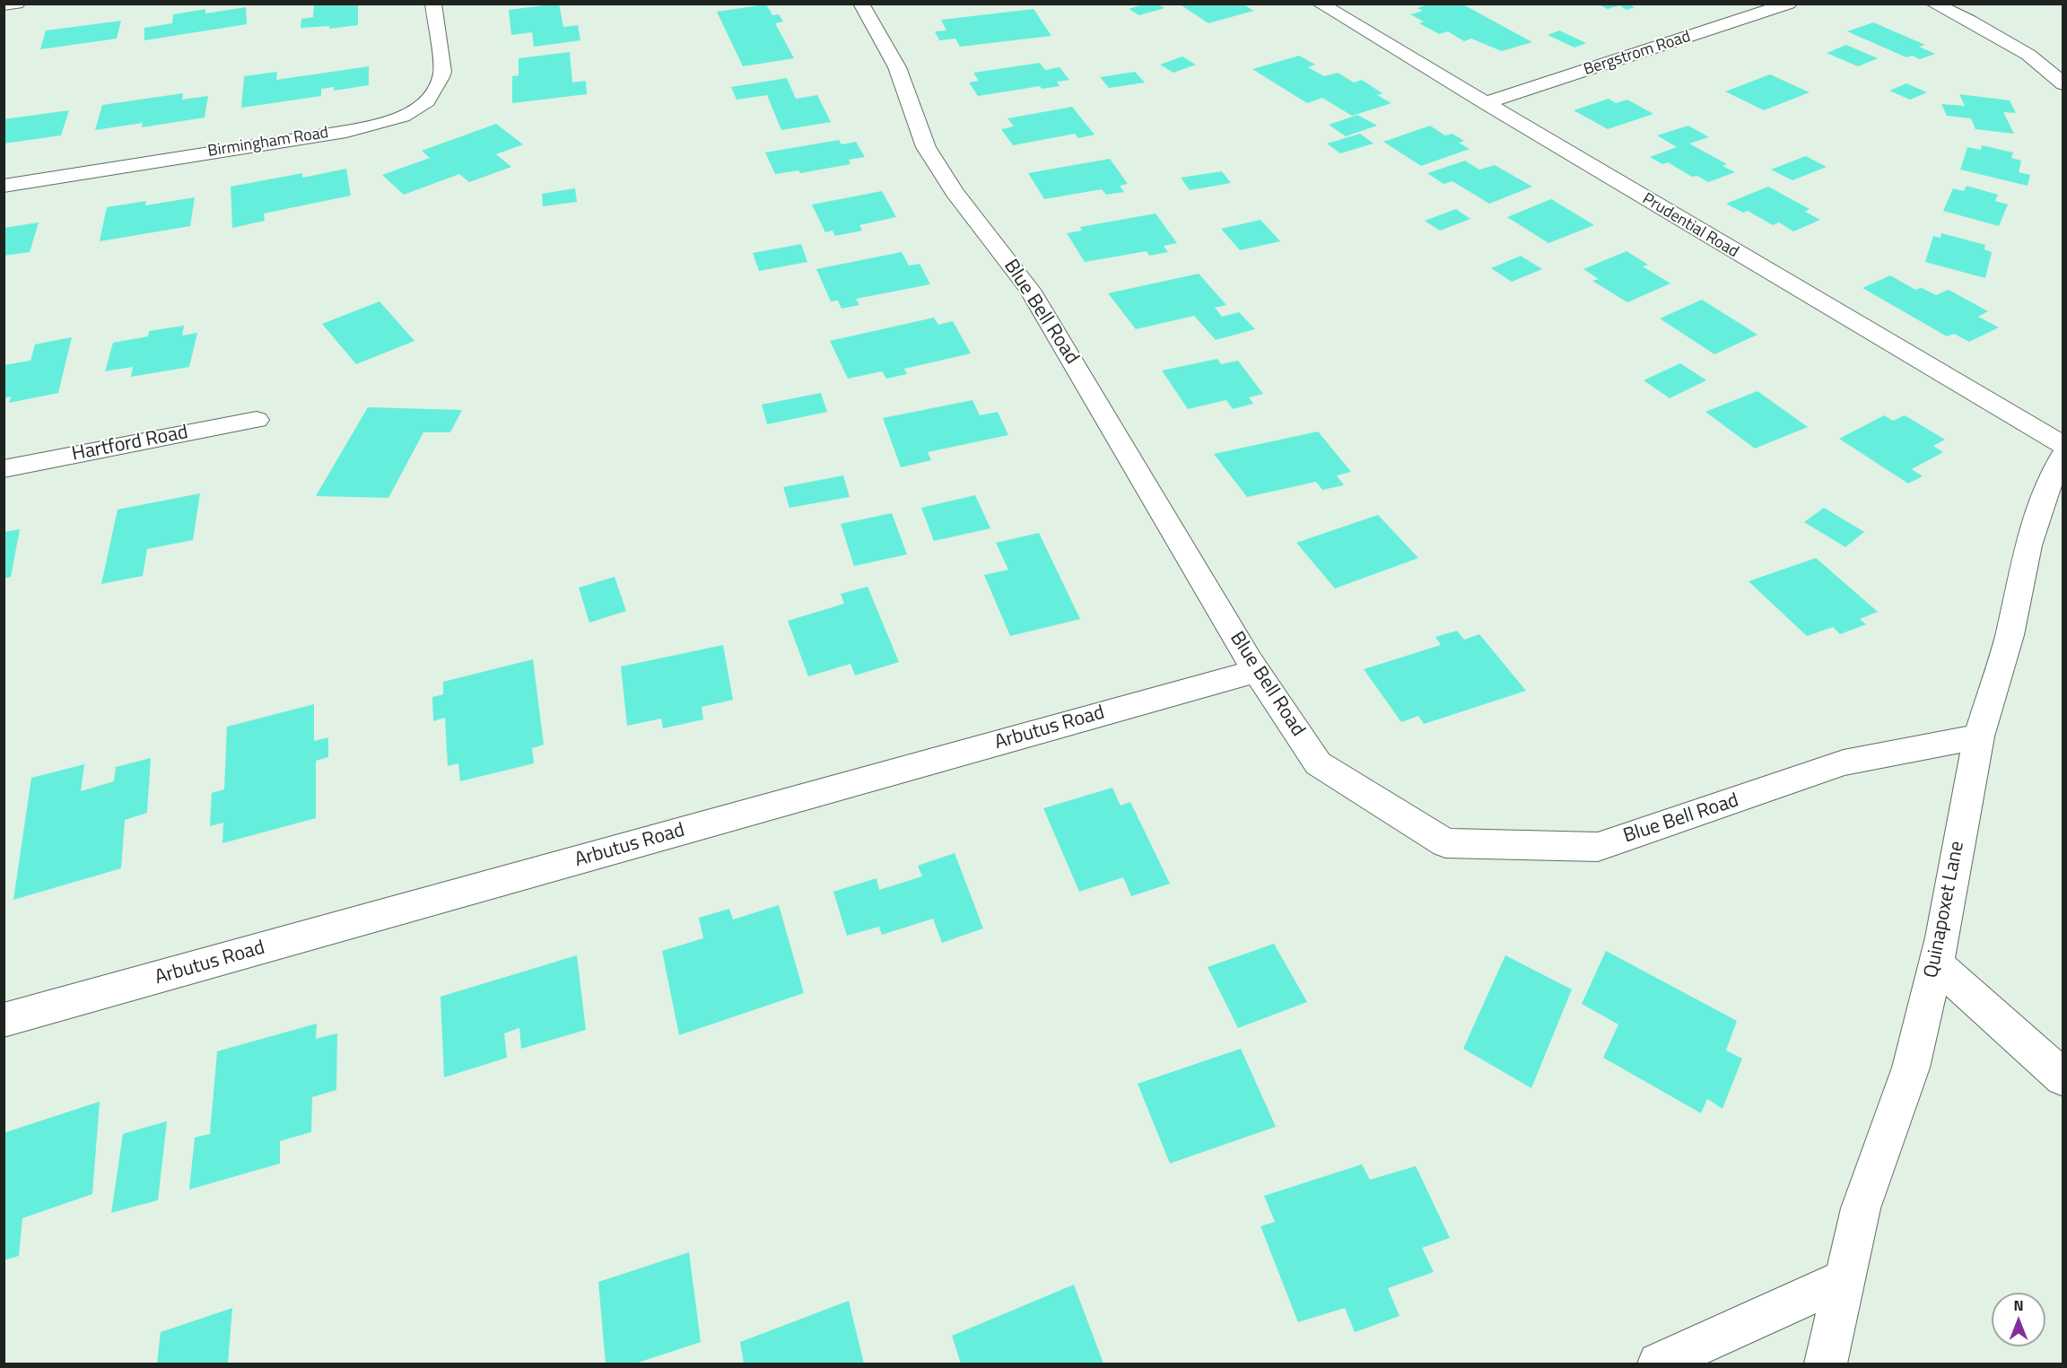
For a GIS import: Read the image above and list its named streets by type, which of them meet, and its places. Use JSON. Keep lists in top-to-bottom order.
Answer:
{
  "streets": {
    "street": [
      "Bergstrom Road",
      "Birmingham Road",
      "Prudential Road",
      "Blue Bell Road",
      "Hartford Road",
      "Arbutus Road",
      "Quinapoxet Lane"
    ]
  },
  "crossings": [
    ["Bergstrom Road", "Prudential Road"],
    ["Blue Bell Road", "Arbutus Road"],
    ["Blue Bell Road", "Quinapoxet Lane"]
  ],
  "north": "top"
}
